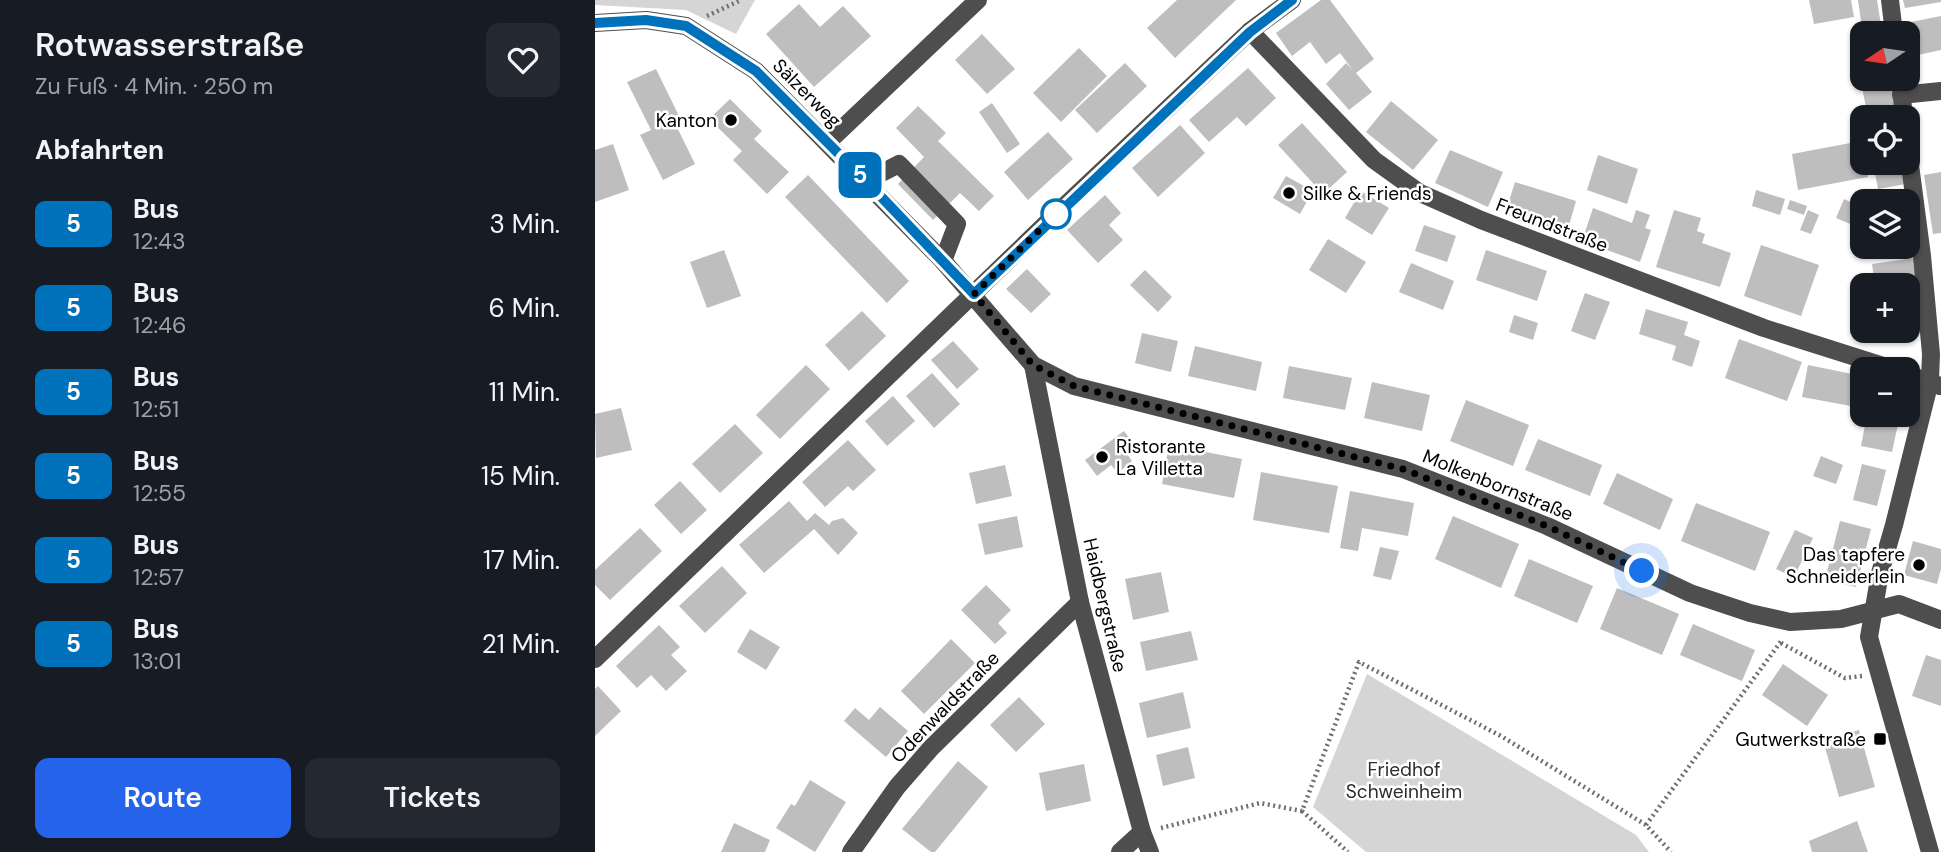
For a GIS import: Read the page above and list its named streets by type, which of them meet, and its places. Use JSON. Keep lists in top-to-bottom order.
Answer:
{
  "streets": {
    "street": [
      "Sälzerweg",
      "Freundstraße",
      "Molkenbornstraße",
      "Haidbergstraße",
      "Odenwaldstraße"
    ]
  },
  "crossings": [
    ["Sälzerweg", "Molkenbornstraße"],
    ["Sälzerweg", "Haidbergstraße"],
    ["Molkenbornstraße", "Haidbergstraße"],
    ["Haidbergstraße", "Odenwaldstraße"]
  ],
  "parks": ["Friedhof Schweinheim"],
  "places": {
    "other": [
      "Kanton",
      "Silke & Friends",
      "Ristorante La Villetta",
      "Das tapfere Schneiderlein"
    ],
    "transit": ["Gutwerkstraße"]
  },
  "lines": ["bus line 5"],
  "north": "left",
  "page": {
    "heading": [
      ["Rotwasserstraße", "Zu Fuß · 4 Min. · 250 m"],
      "Abfahrten"
    ],
    "on_map": "5",
    "map_buttons": ["+", "−"],
    "list": [
      {
        "mark": "5",
        "name": "Bus",
        "note": "12:43",
        "value": "3 Min."
      },
      {
        "mark": "5",
        "name": "Bus",
        "note": "12:46",
        "value": "6 Min."
      },
      {
        "mark": "5",
        "name": "Bus",
        "note": "12:51",
        "value": "11 Min."
      },
      {
        "mark": "5",
        "name": "Bus",
        "note": "12:55",
        "value": "15 Min."
      },
      {
        "mark": "5",
        "name": "Bus",
        "note": "12:57",
        "value": "17 Min."
      },
      {
        "mark": "5",
        "name": "Bus",
        "note": "13:01",
        "value": "21 Min."
      }
    ],
    "buttons": ["Route", "Tickets"]
  }
}
